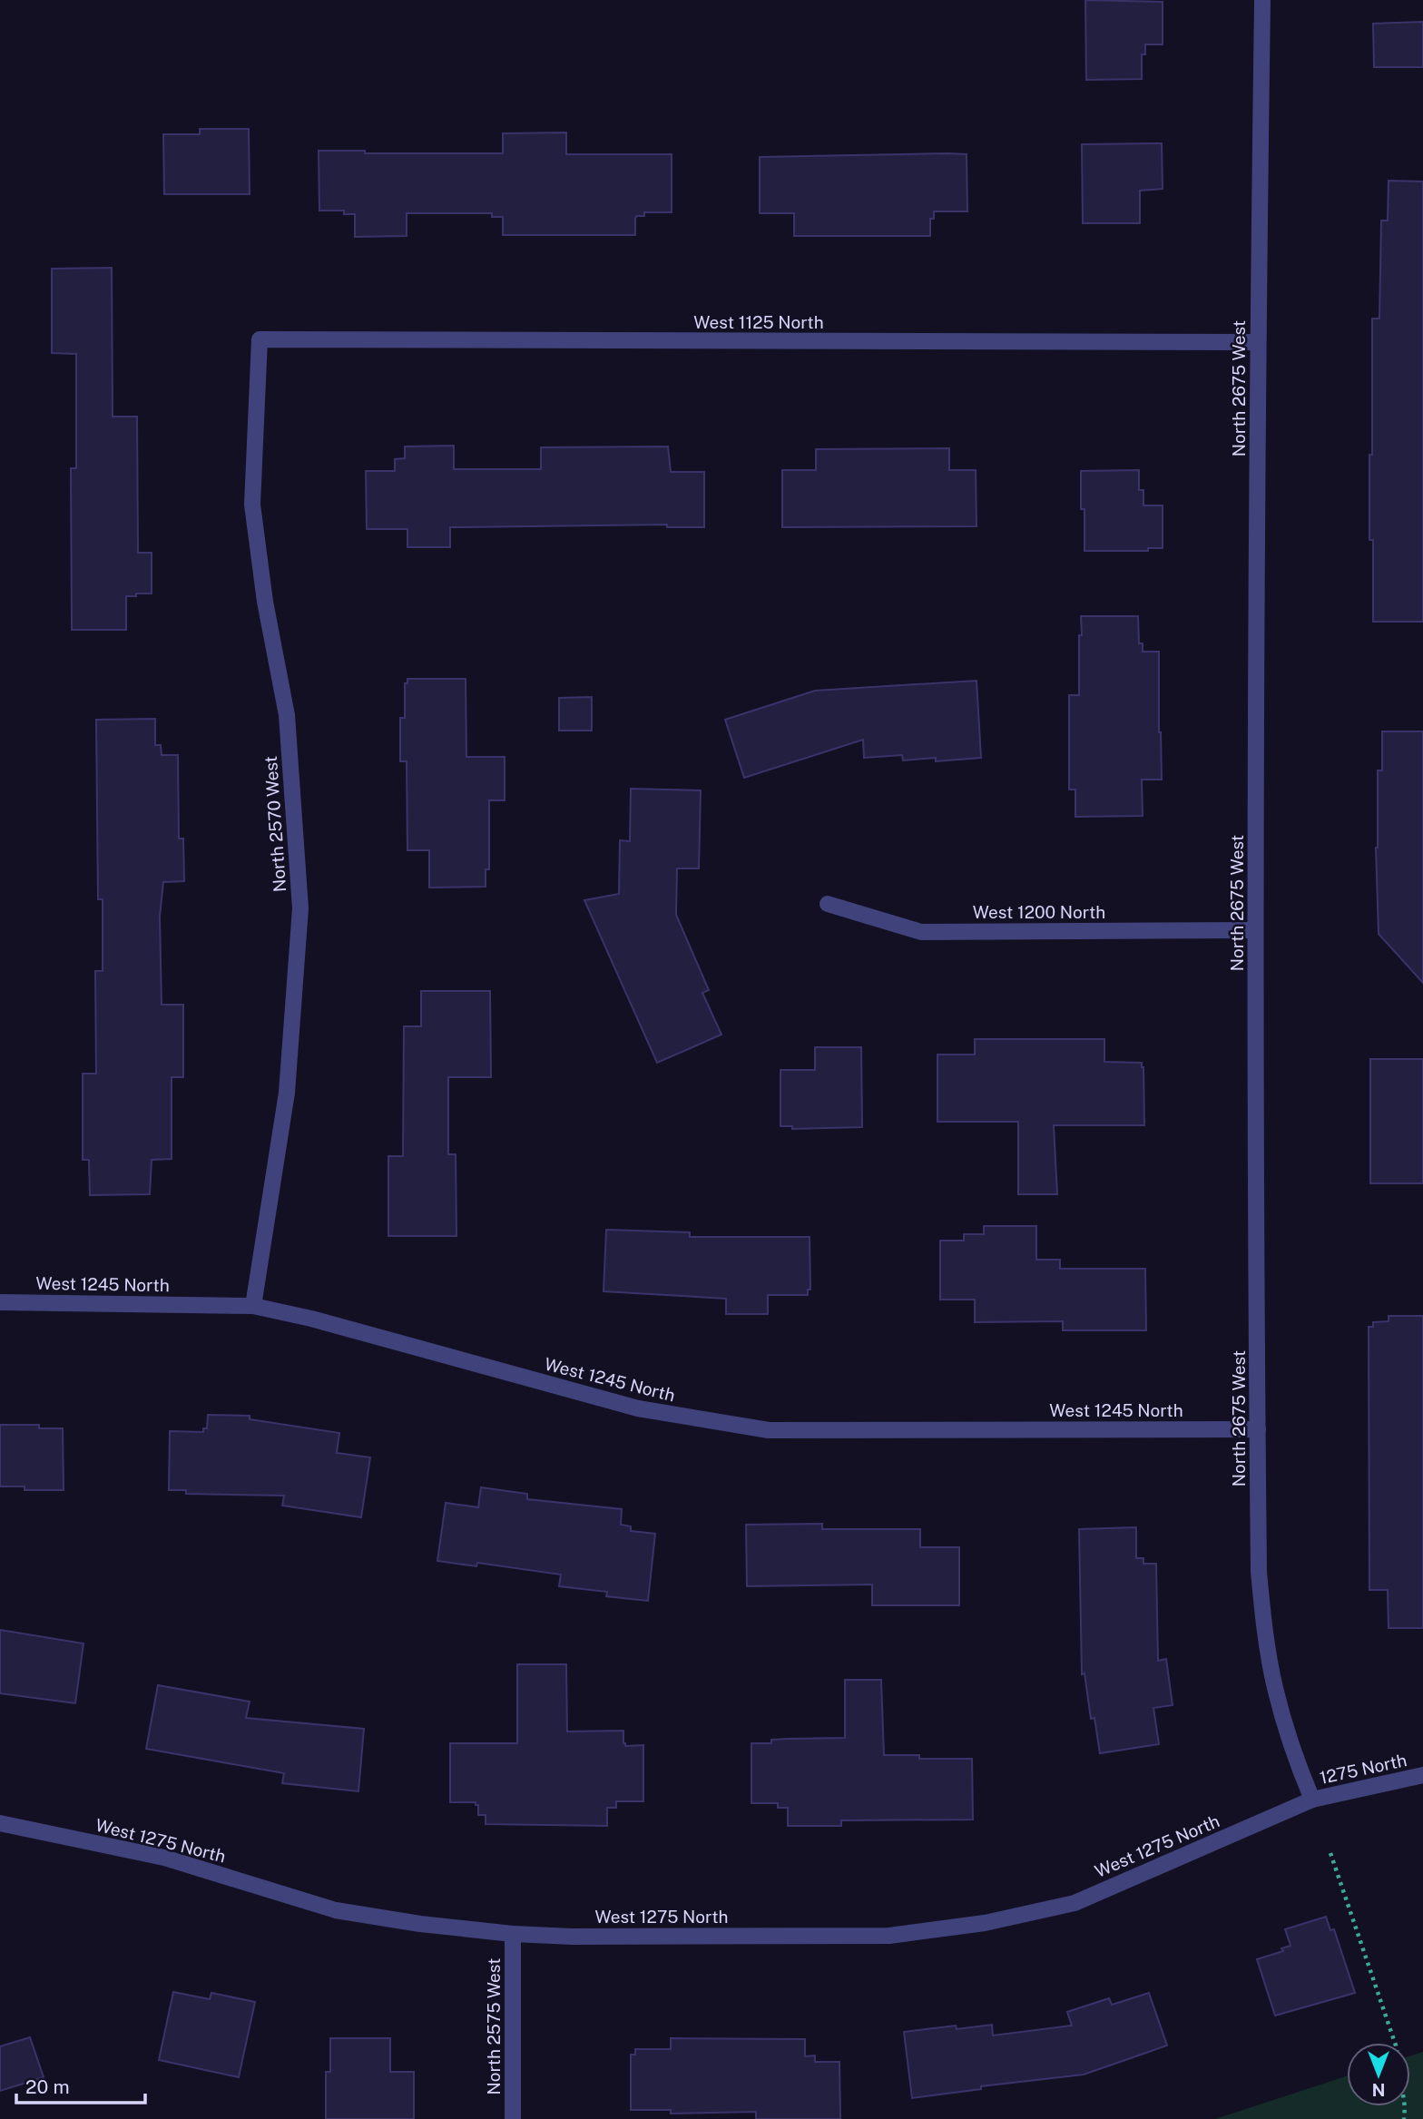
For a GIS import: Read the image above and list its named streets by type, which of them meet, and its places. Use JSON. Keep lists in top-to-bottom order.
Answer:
{
  "streets": {
    "street": [
      "West 1125 North",
      "North 2675 West",
      "North 2570 West",
      "West 1200 North",
      "West 1245 North",
      "1275 North",
      "West 1275 North",
      "North 2575 West"
    ]
  },
  "crossings": [
    ["West 1125 North", "North 2675 West"],
    ["West 1125 North", "North 2570 West"],
    ["North 2675 West", "West 1200 North"],
    ["North 2675 West", "West 1245 North"],
    ["North 2675 West", "1275 North"],
    ["North 2675 West", "West 1275 North"],
    ["North 2570 West", "West 1245 North"],
    ["1275 North", "West 1275 North"],
    ["West 1275 North", "North 2575 West"]
  ],
  "scale_bar": "20 m",
  "north": "bottom"
}
